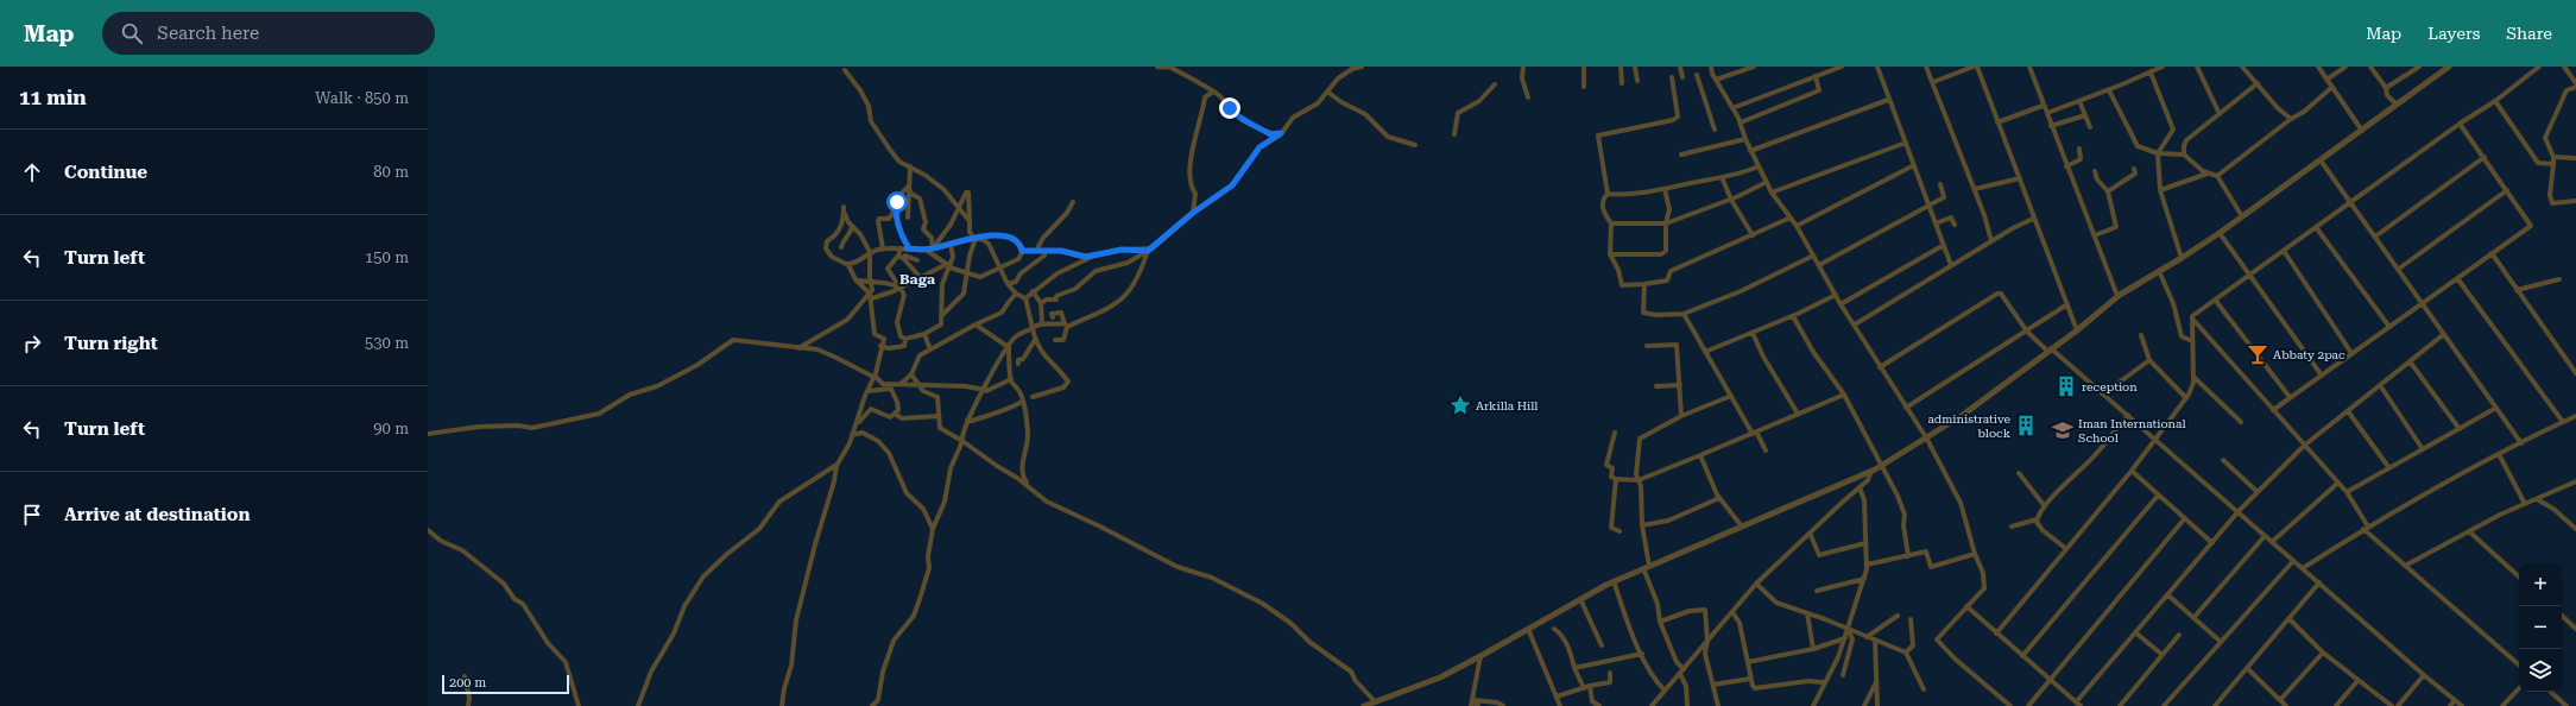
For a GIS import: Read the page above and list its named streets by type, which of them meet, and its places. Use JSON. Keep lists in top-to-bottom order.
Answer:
{
  "districts": ["Baga"],
  "places": {
    "bar": ["Abbaty 2pac"],
    "building": ["reception", "administrative block"],
    "place": ["Arkilla Hill"],
    "school or university": ["Iman International School"]
  },
  "scale_bar": "200 m",
  "page": {
    "header": "Map",
    "search": "Search here",
    "nav": ["Map", "Layers", "Share"],
    "heading": ["11 min", "Walk · 850 m"],
    "list": [
      ["Continue", "80 m"],
      ["Turn left", "150 m"],
      ["Turn right", "530 m"],
      ["Turn left", "90 m"],
      "Arrive at destination"
    ],
    "map_buttons": ["+", "−"],
    "scale": "200 m"
  }
}
